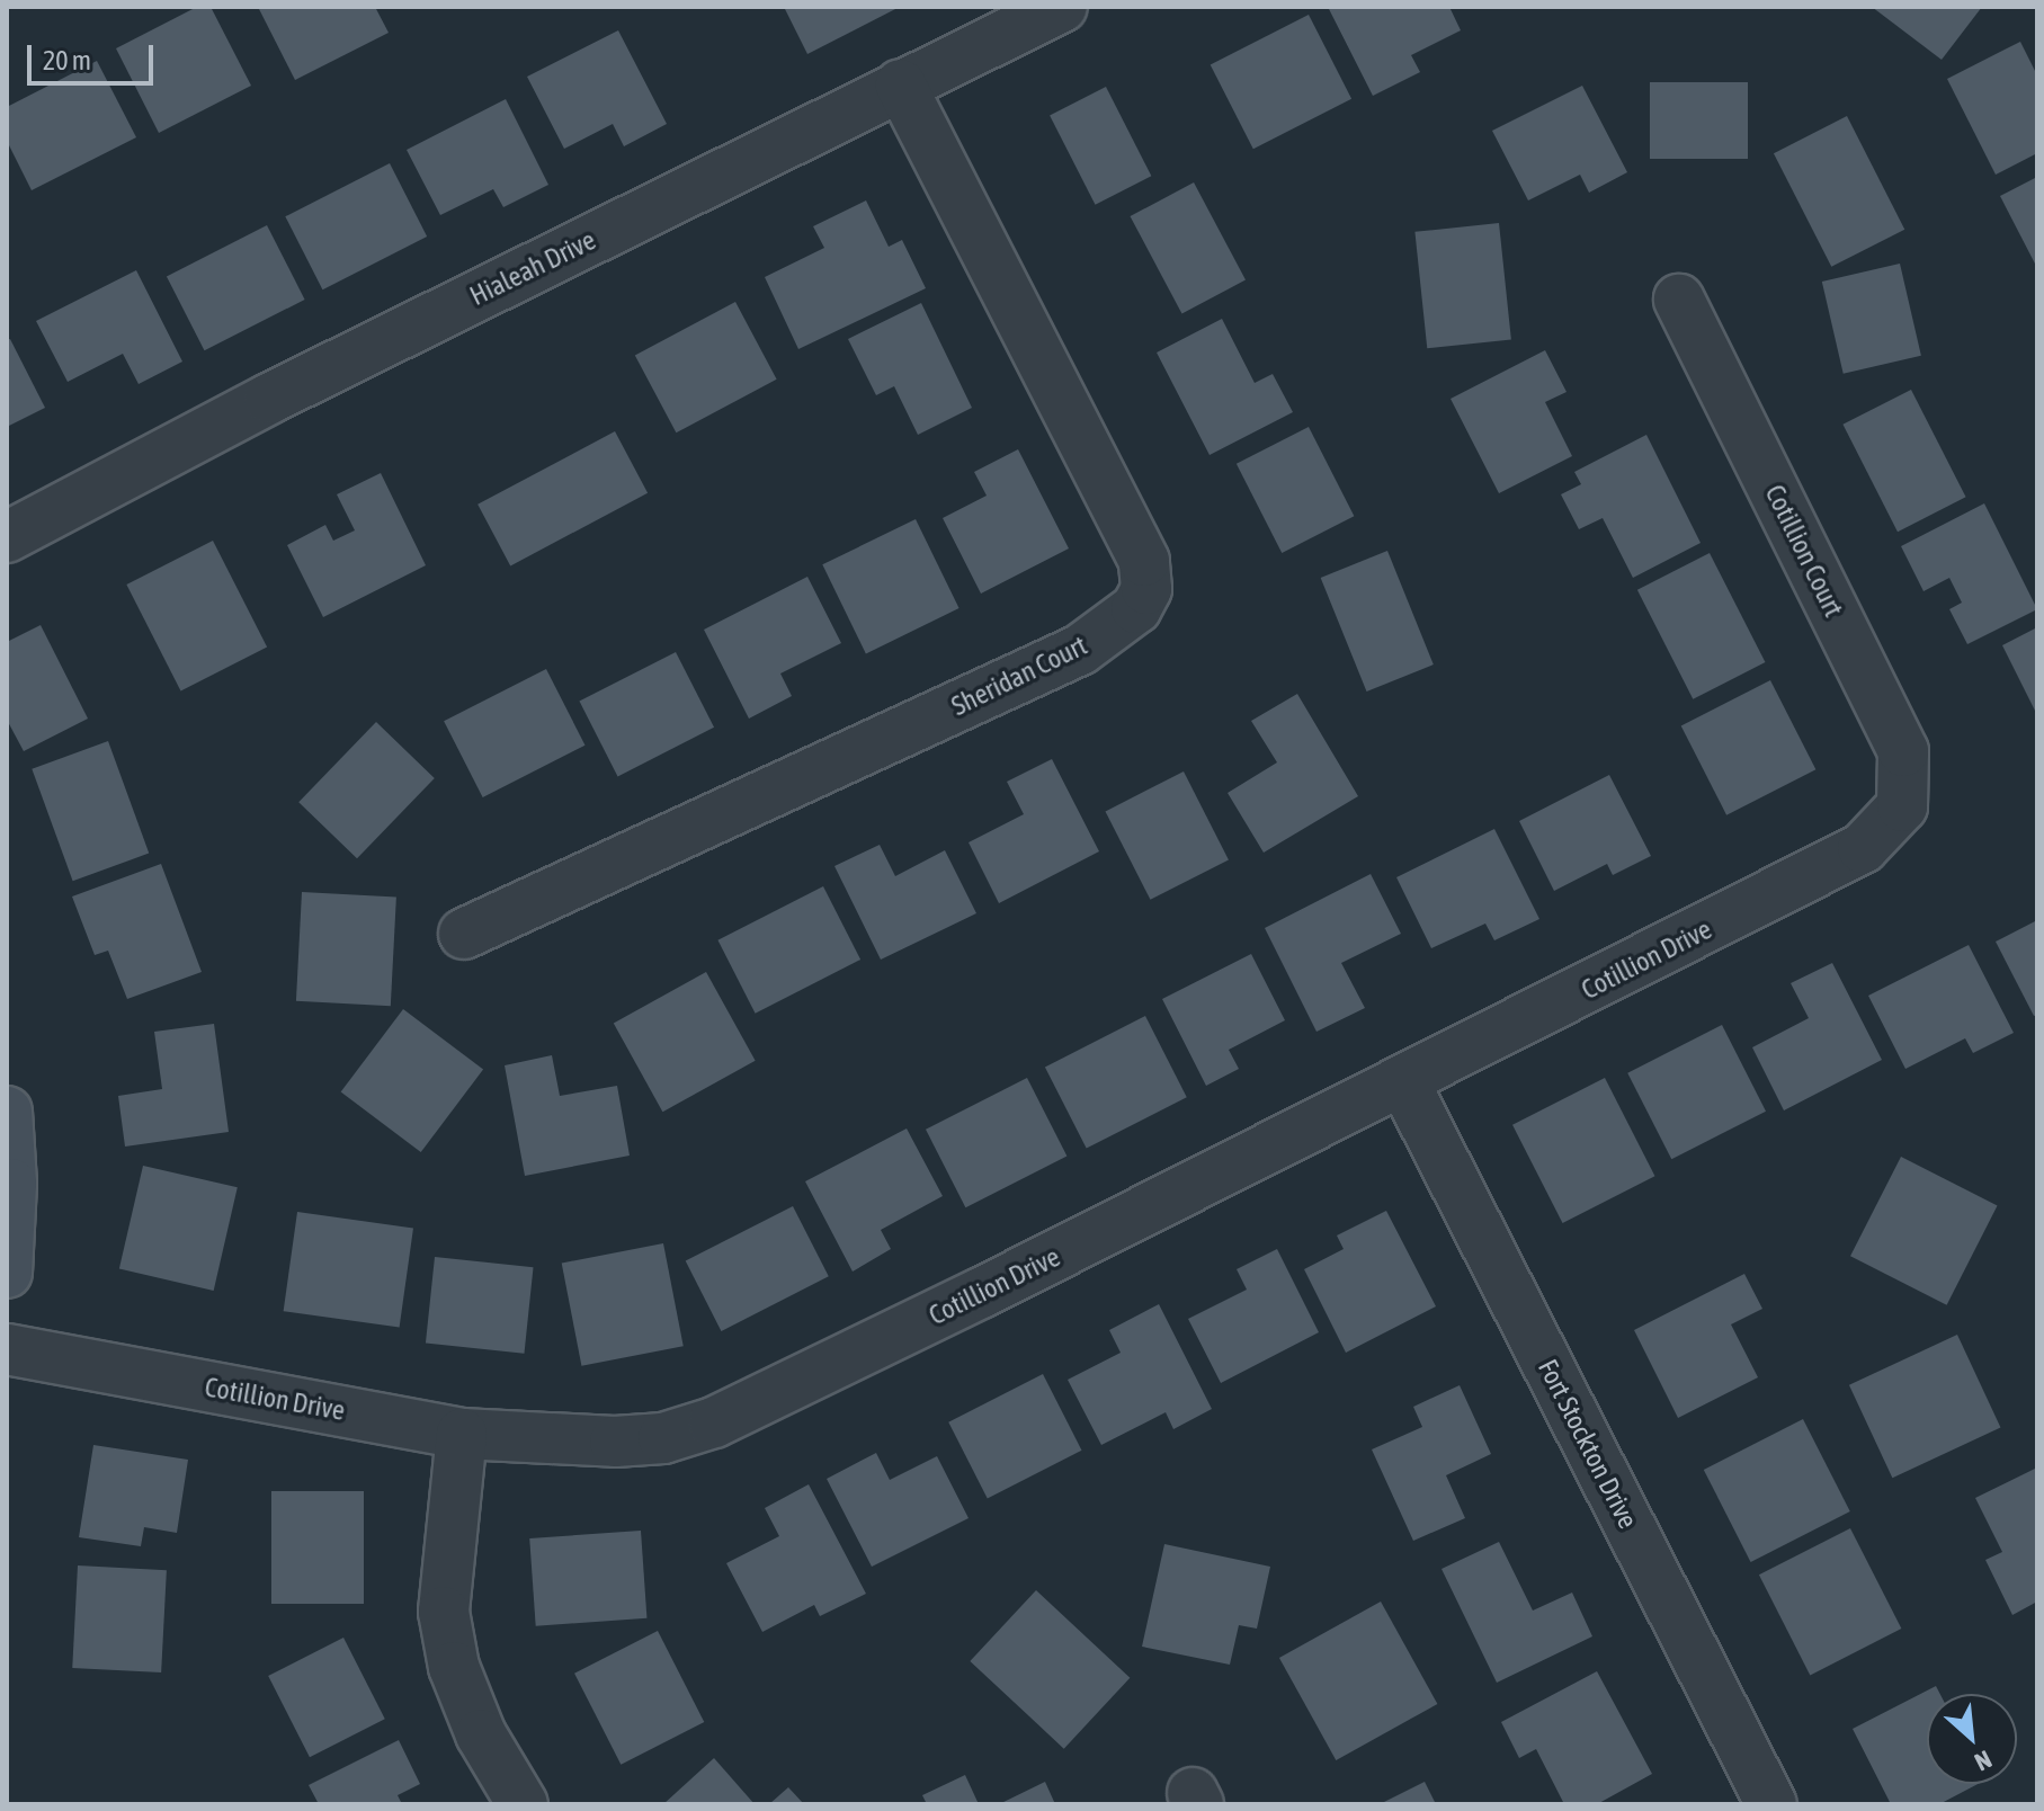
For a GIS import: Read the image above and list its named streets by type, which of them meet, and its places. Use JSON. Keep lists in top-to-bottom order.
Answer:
{
  "streets": {
    "street": [
      "Hialeah Drive",
      "Cotillion Court",
      "Sheridan Court",
      "Cotillion Drive",
      "Fort Stockton Drive"
    ]
  },
  "crossings": [
    ["Hialeah Drive", "Sheridan Court"],
    ["Cotillion Court", "Cotillion Drive"],
    ["Cotillion Drive", "Fort Stockton Drive"]
  ],
  "scale_bar": "20 m",
  "north": "bottom right"
}
